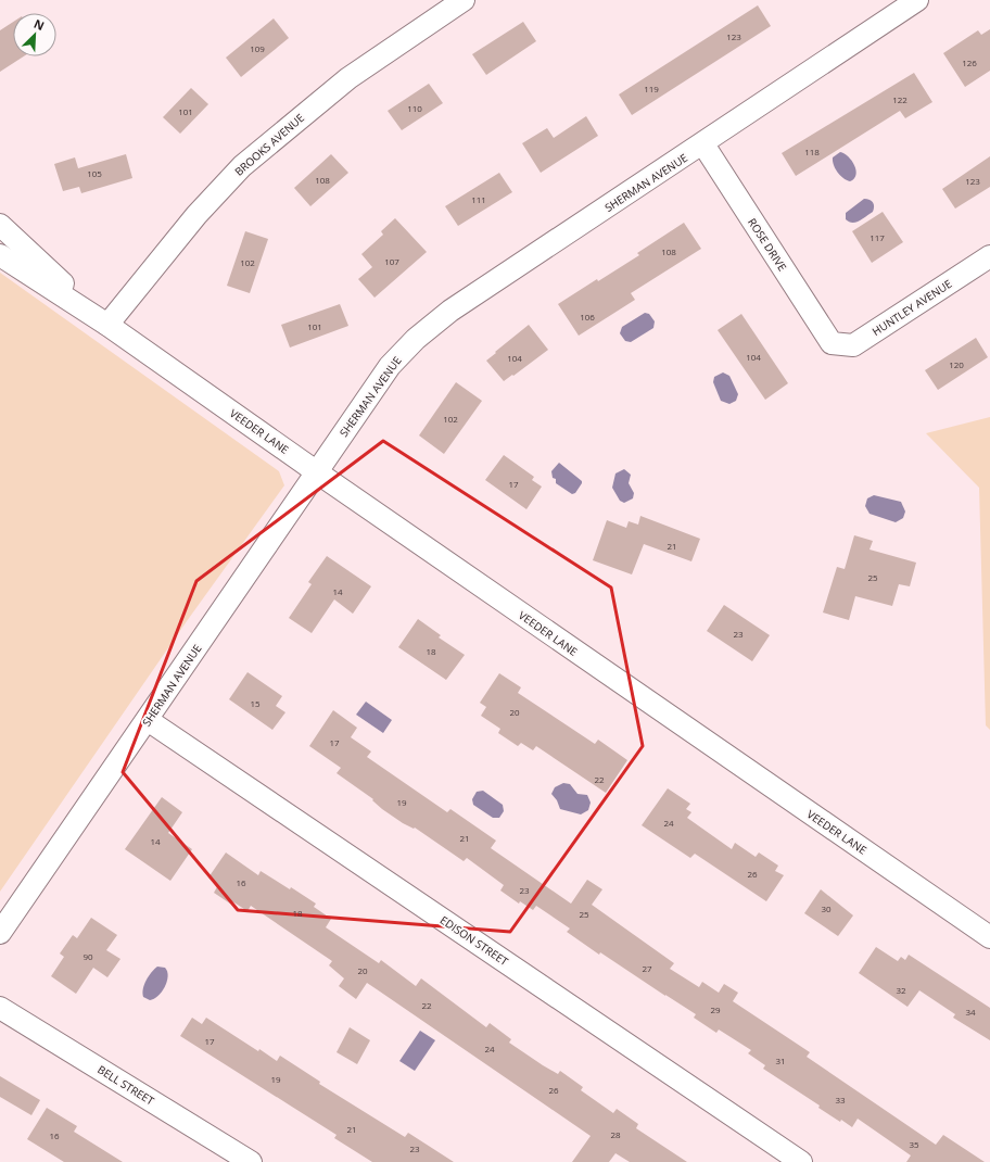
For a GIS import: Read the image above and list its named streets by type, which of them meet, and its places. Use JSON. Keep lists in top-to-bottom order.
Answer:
{
  "streets": {
    "street": [
      "BROOKS AVENUE",
      "SHERMAN AVENUE",
      "ROSE DRIVE",
      "HUNTLEY AVENUE",
      "VEEDER LANE",
      "EDISON STREET",
      "BELL STREET"
    ]
  },
  "crossings": [
    ["BROOKS AVENUE", "VEEDER LANE"],
    ["SHERMAN AVENUE", "ROSE DRIVE"],
    ["SHERMAN AVENUE", "VEEDER LANE"],
    ["SHERMAN AVENUE", "EDISON STREET"],
    ["ROSE DRIVE", "HUNTLEY AVENUE"]
  ],
  "house_numbers": [
    "123",
    "109",
    "126",
    "119",
    "122",
    "110",
    "101",
    "118",
    "105",
    "108",
    "123",
    "111",
    "117",
    "108",
    "107",
    "102",
    "106",
    "101",
    "104",
    "104",
    "120",
    "102",
    "17",
    "21",
    "25",
    "14",
    "23",
    "18",
    "15",
    "20",
    "17",
    "22",
    "19",
    "24",
    "21",
    "14",
    "26",
    "16",
    "23",
    "30",
    "18",
    "25",
    "90",
    "27",
    "20",
    "32",
    "22",
    "29",
    "34",
    "17",
    "24",
    "31",
    "19",
    "26",
    "33",
    "21",
    "28",
    "16",
    "35",
    "23"
  ],
  "north": "top right"
}
